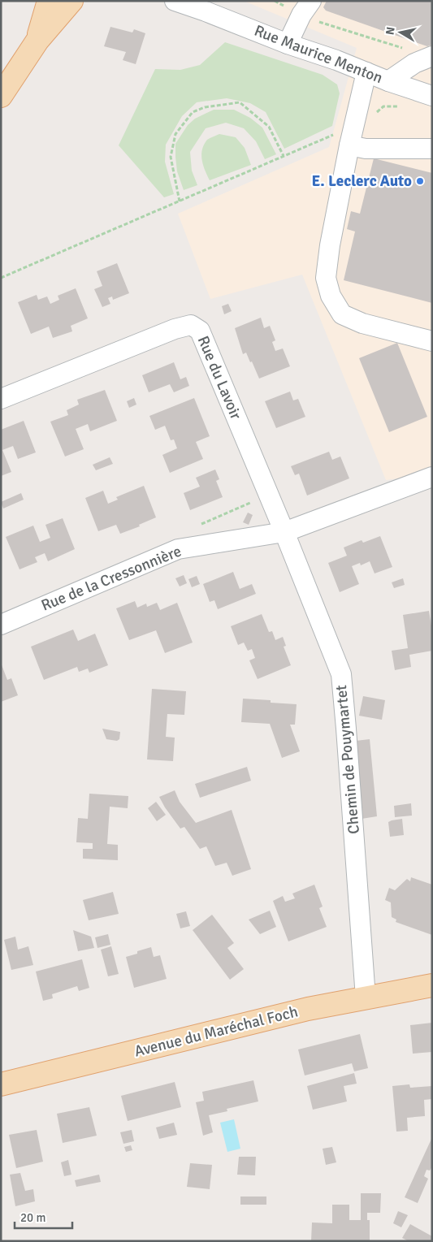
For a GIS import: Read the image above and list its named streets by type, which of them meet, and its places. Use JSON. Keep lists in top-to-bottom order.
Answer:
{
  "streets": {
    "main road": ["Avenue du Maréchal Foch"],
    "street": [
      "Rue Maurice Menton",
      "Rue du Lavoir",
      "Rue de la Cressonnière",
      "Chemin de Pouymartet"
    ]
  },
  "crossings": [
    ["Rue du Lavoir", "Rue de la Cressonnière"],
    ["Rue du Lavoir", "Chemin de Pouymartet"],
    ["Rue de la Cressonnière", "Chemin de Pouymartet"],
    ["Chemin de Pouymartet", "Avenue du Maréchal Foch"]
  ],
  "places": ["E. Leclerc Auto"],
  "scale_bar": "20 m",
  "north": "left"
}
